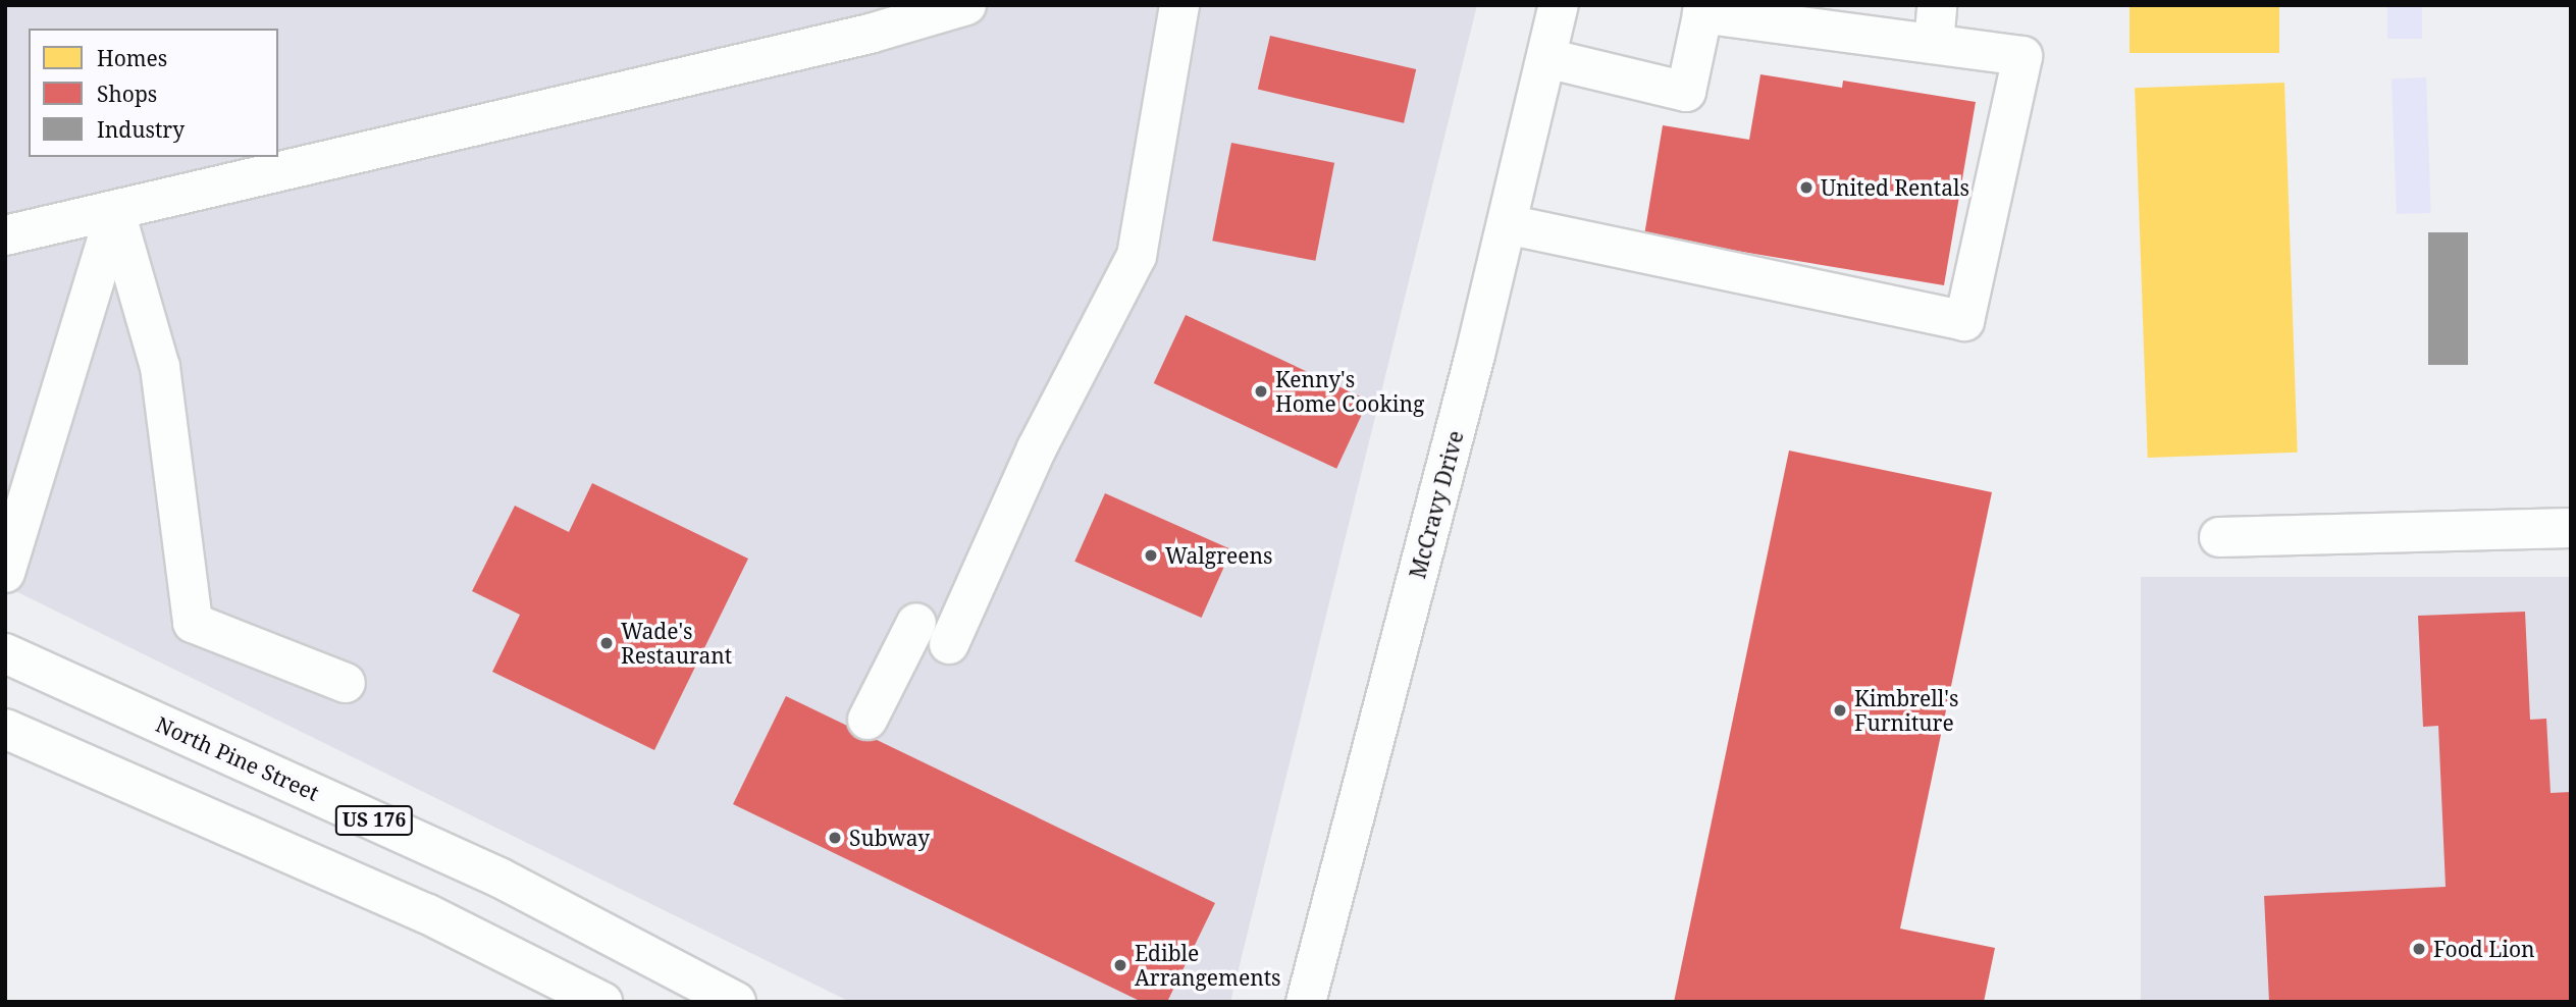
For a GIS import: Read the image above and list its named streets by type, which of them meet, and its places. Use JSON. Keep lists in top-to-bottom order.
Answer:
{
  "streets": {
    "main road": ["McCravy Drive", "North Pine Street", "US 176"]
  },
  "places": [
    "United Rentals",
    "Kenny's Home Cooking",
    "Walgreens",
    "Wade's Restaurant",
    "Kimbrell's Furniture",
    "Subway",
    "Food Lion",
    "Edible Arrangements"
  ],
  "legend": ["Homes", "Shops", "Industry"]
}
